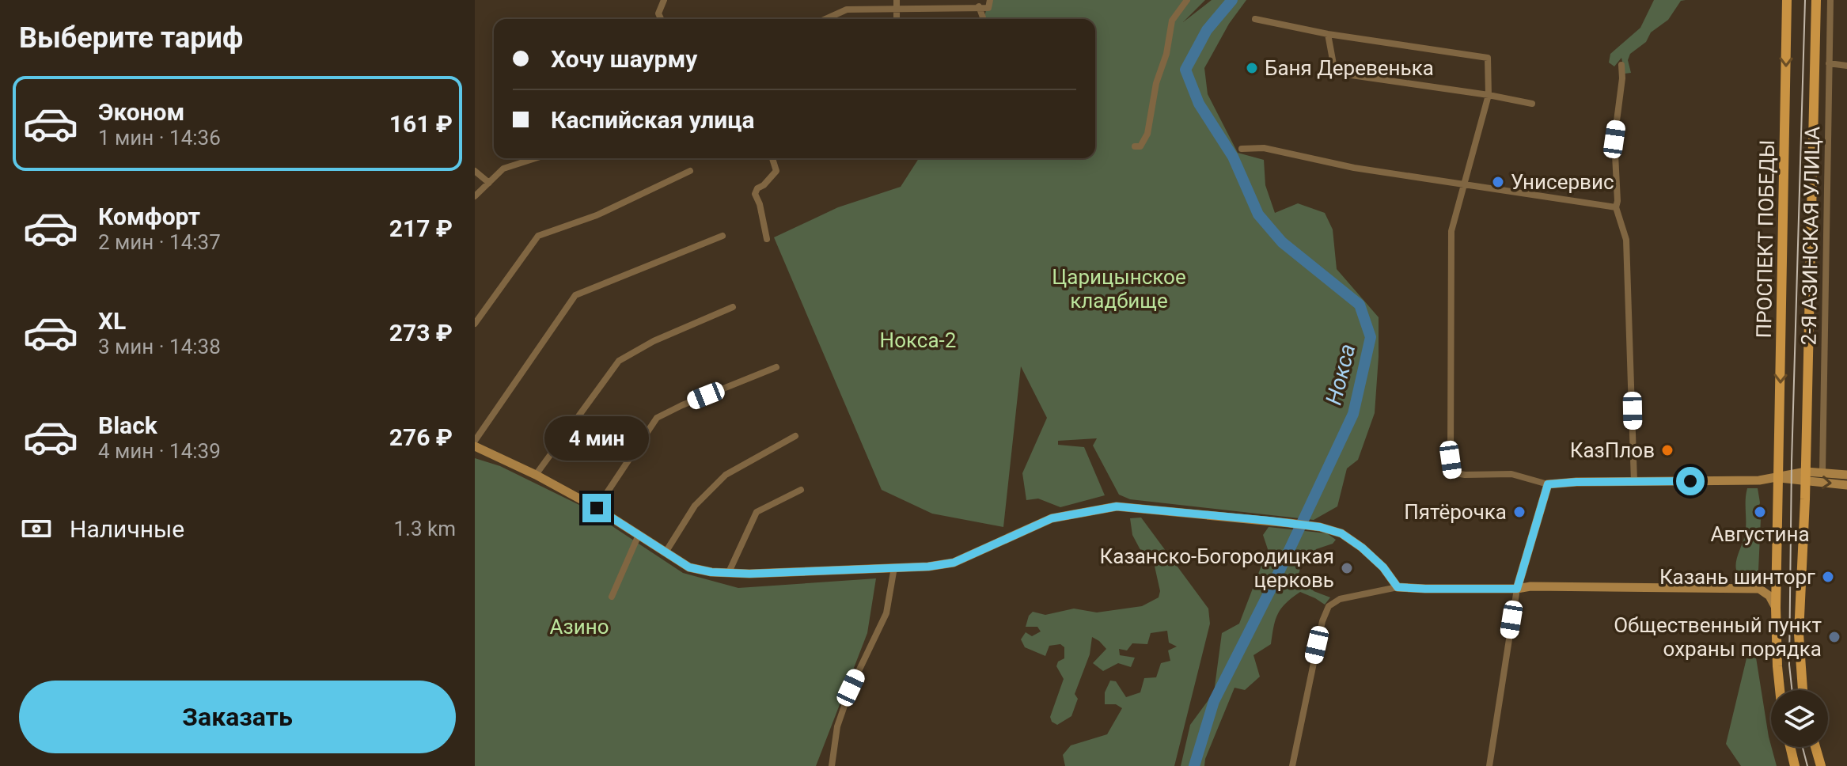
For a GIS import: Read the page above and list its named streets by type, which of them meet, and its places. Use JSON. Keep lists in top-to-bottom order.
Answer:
{
  "streets": {
    "main road": ["ПРОСПЕКТ ПОБЕДЫ"],
    "street": ["2-Я АЗИНСКАЯ УЛИЦА"]
  },
  "water": ["Нокса"],
  "parks": ["Царицынское кладбище", "Нокса-2", "Азино"],
  "places": [
    "Баня Деревенька",
    "Унисервис",
    "КазПлов",
    "Пятёрочка",
    "Августина",
    "Казанско-Богородицкая церковь",
    "Казань шинторг",
    "Общественный пункт охраны порядка"
  ],
  "page": {
    "heading": "Выберите тариф",
    "banner": ["Хочу шаурму", "Каспийская улица"],
    "list": [
      {
        "name": "Эконом",
        "note": "1 мин · 14:36",
        "value": "161 ₽"
      },
      {
        "name": "Комфорт",
        "note": "2 мин · 14:37",
        "value": "217 ₽"
      },
      {
        "name": "XL",
        "note": "3 мин · 14:38",
        "value": "273 ₽"
      },
      {
        "name": "Black",
        "note": "4 мин · 14:39",
        "value": "276 ₽"
      }
    ],
    "bubble": "4 мин",
    "pay": ["Наличные", "1.3 km"],
    "buttons": "Заказать"
  }
}
